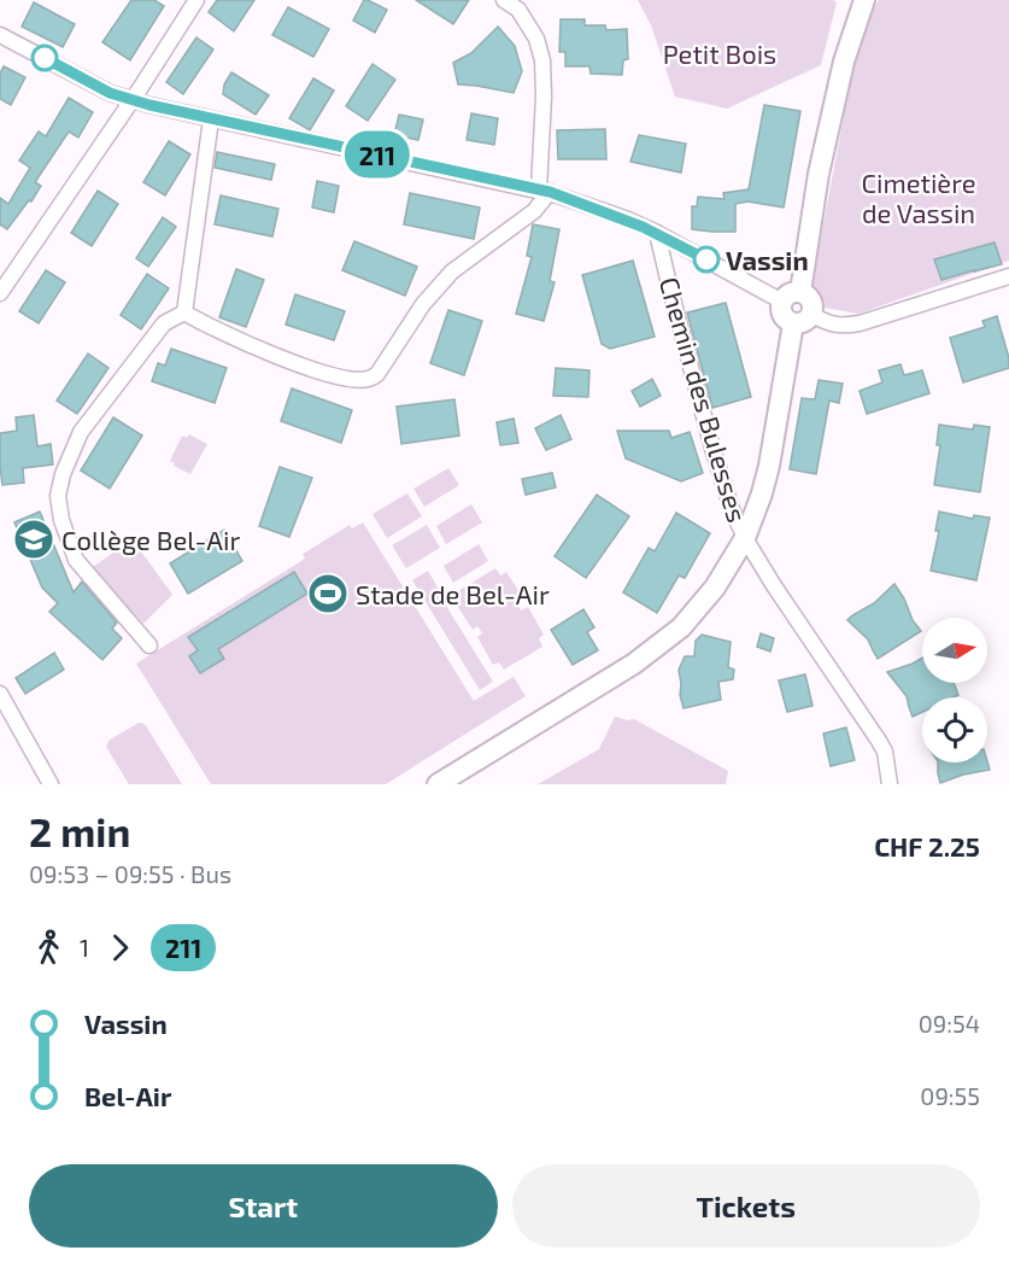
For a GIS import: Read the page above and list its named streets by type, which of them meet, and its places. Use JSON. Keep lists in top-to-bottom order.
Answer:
{
  "streets": {
    "street": ["Chemin des Bulesses"]
  },
  "parks": ["Petit Bois", "Cimetière de Vassin"],
  "places": {
    "other": ["Vassin"],
    "school or university": ["Collège Bel-Air"],
    "sports": ["Stade de Bel-Air"]
  },
  "lines": ["bus line 211"],
  "north": "right",
  "page": {
    "on_map": "211",
    "heading": ["2 min", "09:53 – 09:55 · Bus", "CHF 2.25"],
    "legs": ["1", "211"],
    "list": [
      {
        "name": "Vassin",
        "value": "09:54"
      },
      {
        "name": "Bel-Air",
        "value": "09:55"
      }
    ],
    "buttons": ["Start", "Tickets"]
  }
}
